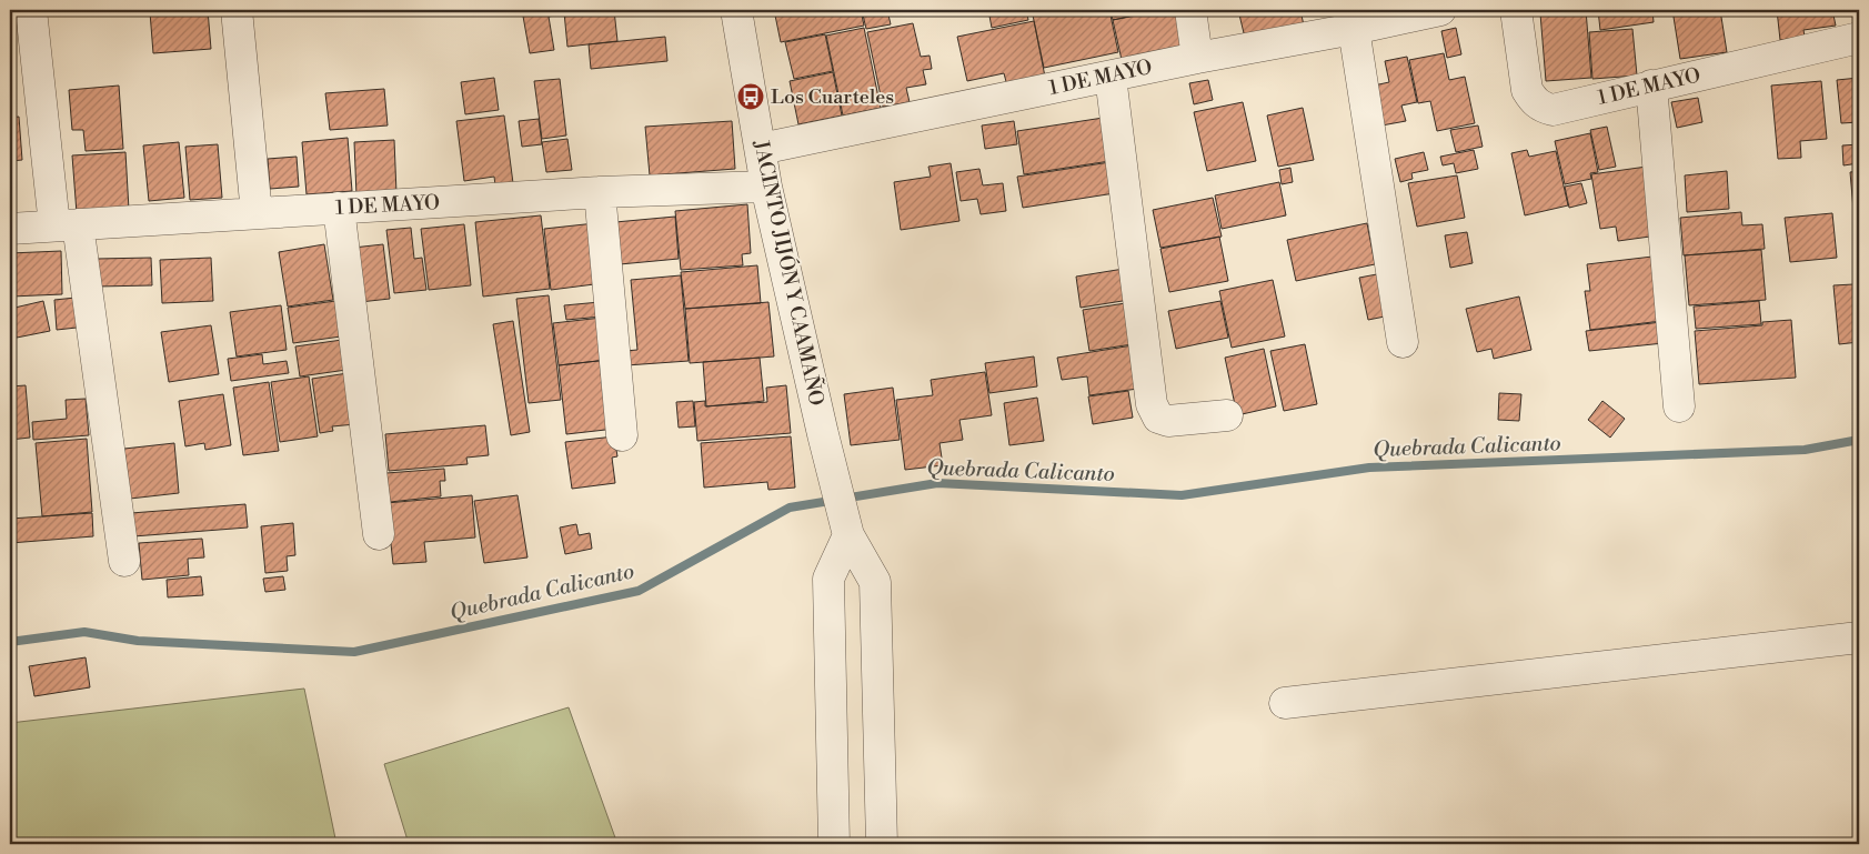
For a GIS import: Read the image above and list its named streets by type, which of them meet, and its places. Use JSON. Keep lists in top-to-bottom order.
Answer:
{
  "streets": {
    "street": ["1 DE MAYO", "JACINTO JIJÓN Y CAAMAÑO"]
  },
  "crossings": [
    ["1 DE MAYO", "JACINTO JIJÓN Y CAAMAÑO"]
  ],
  "water": ["Quebrada Calicanto"],
  "places": {
    "bus stop": ["Los Cuarteles"]
  }
}
